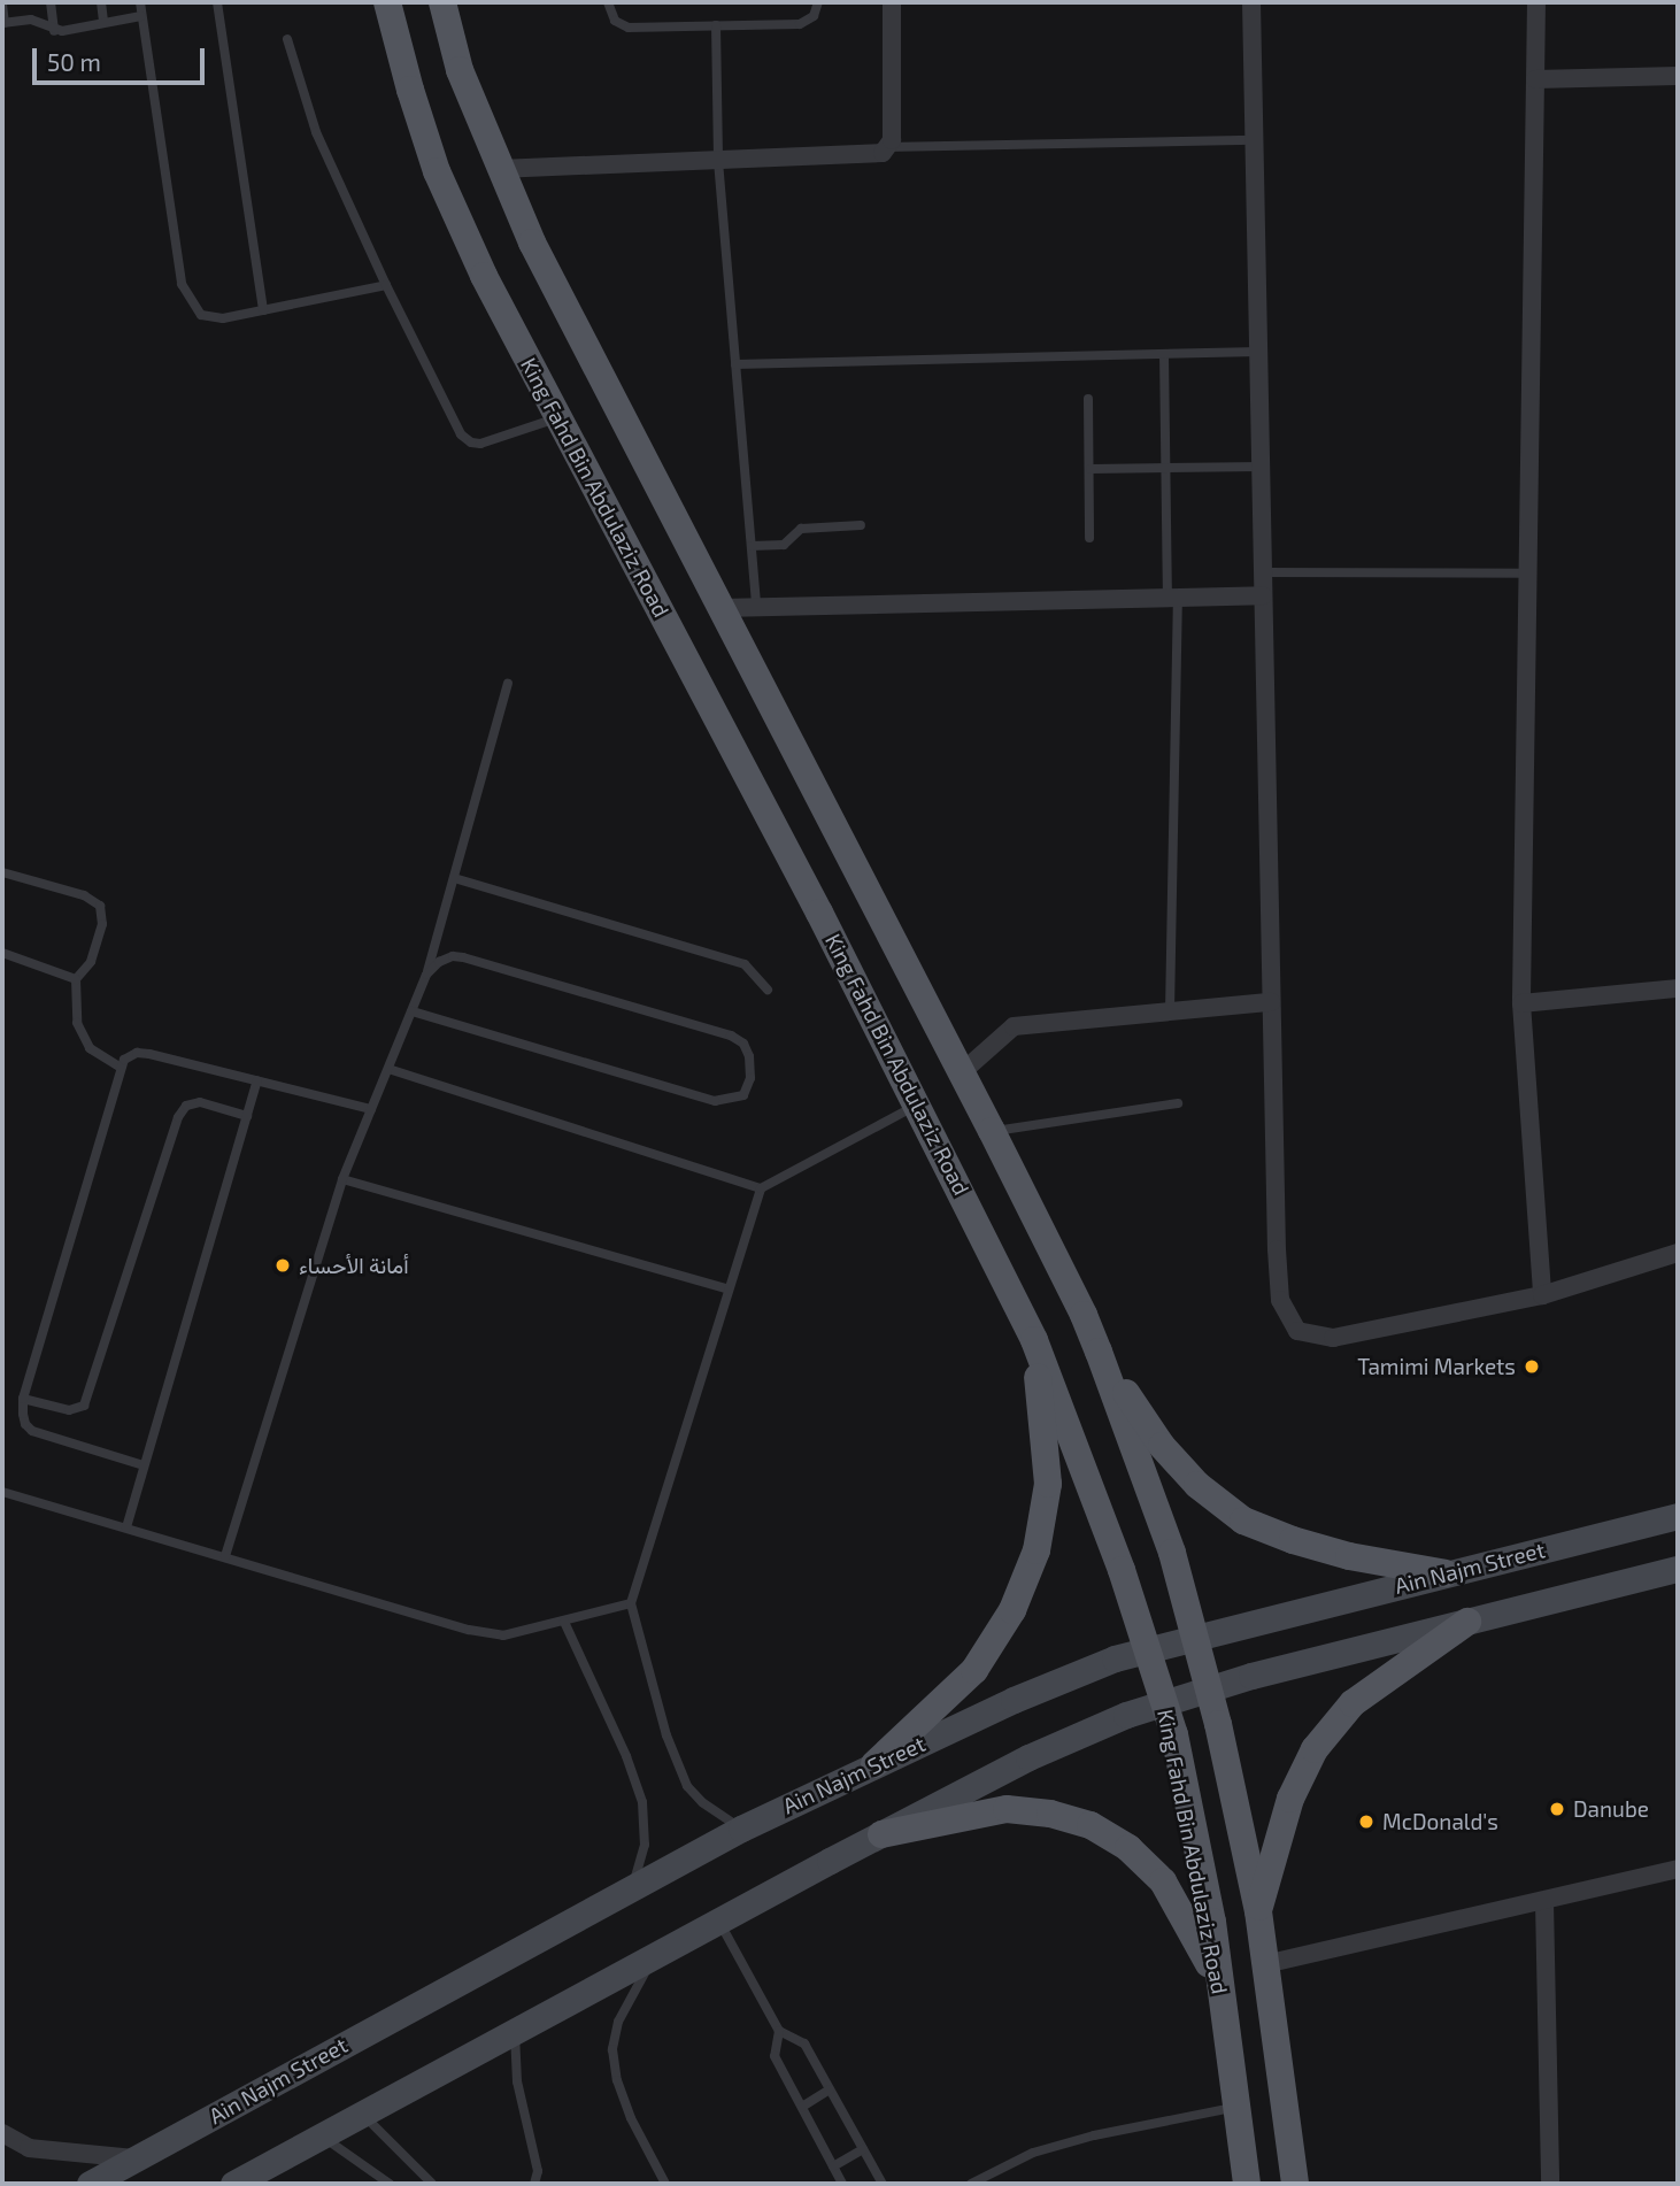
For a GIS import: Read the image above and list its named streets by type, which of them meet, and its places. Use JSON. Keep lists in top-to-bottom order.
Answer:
{
  "streets": {
    "main road": ["King Fahd Bin Abdulaziz Road", "Ain Najm Street"]
  },
  "crossings": [
    ["King Fahd Bin Abdulaziz Road", "Ain Najm Street"]
  ],
  "places": [
    "أمانة الأحساء",
    "Tamimi Markets",
    "Danube",
    "McDonald's"
  ],
  "scale_bar": "50 m"
}
